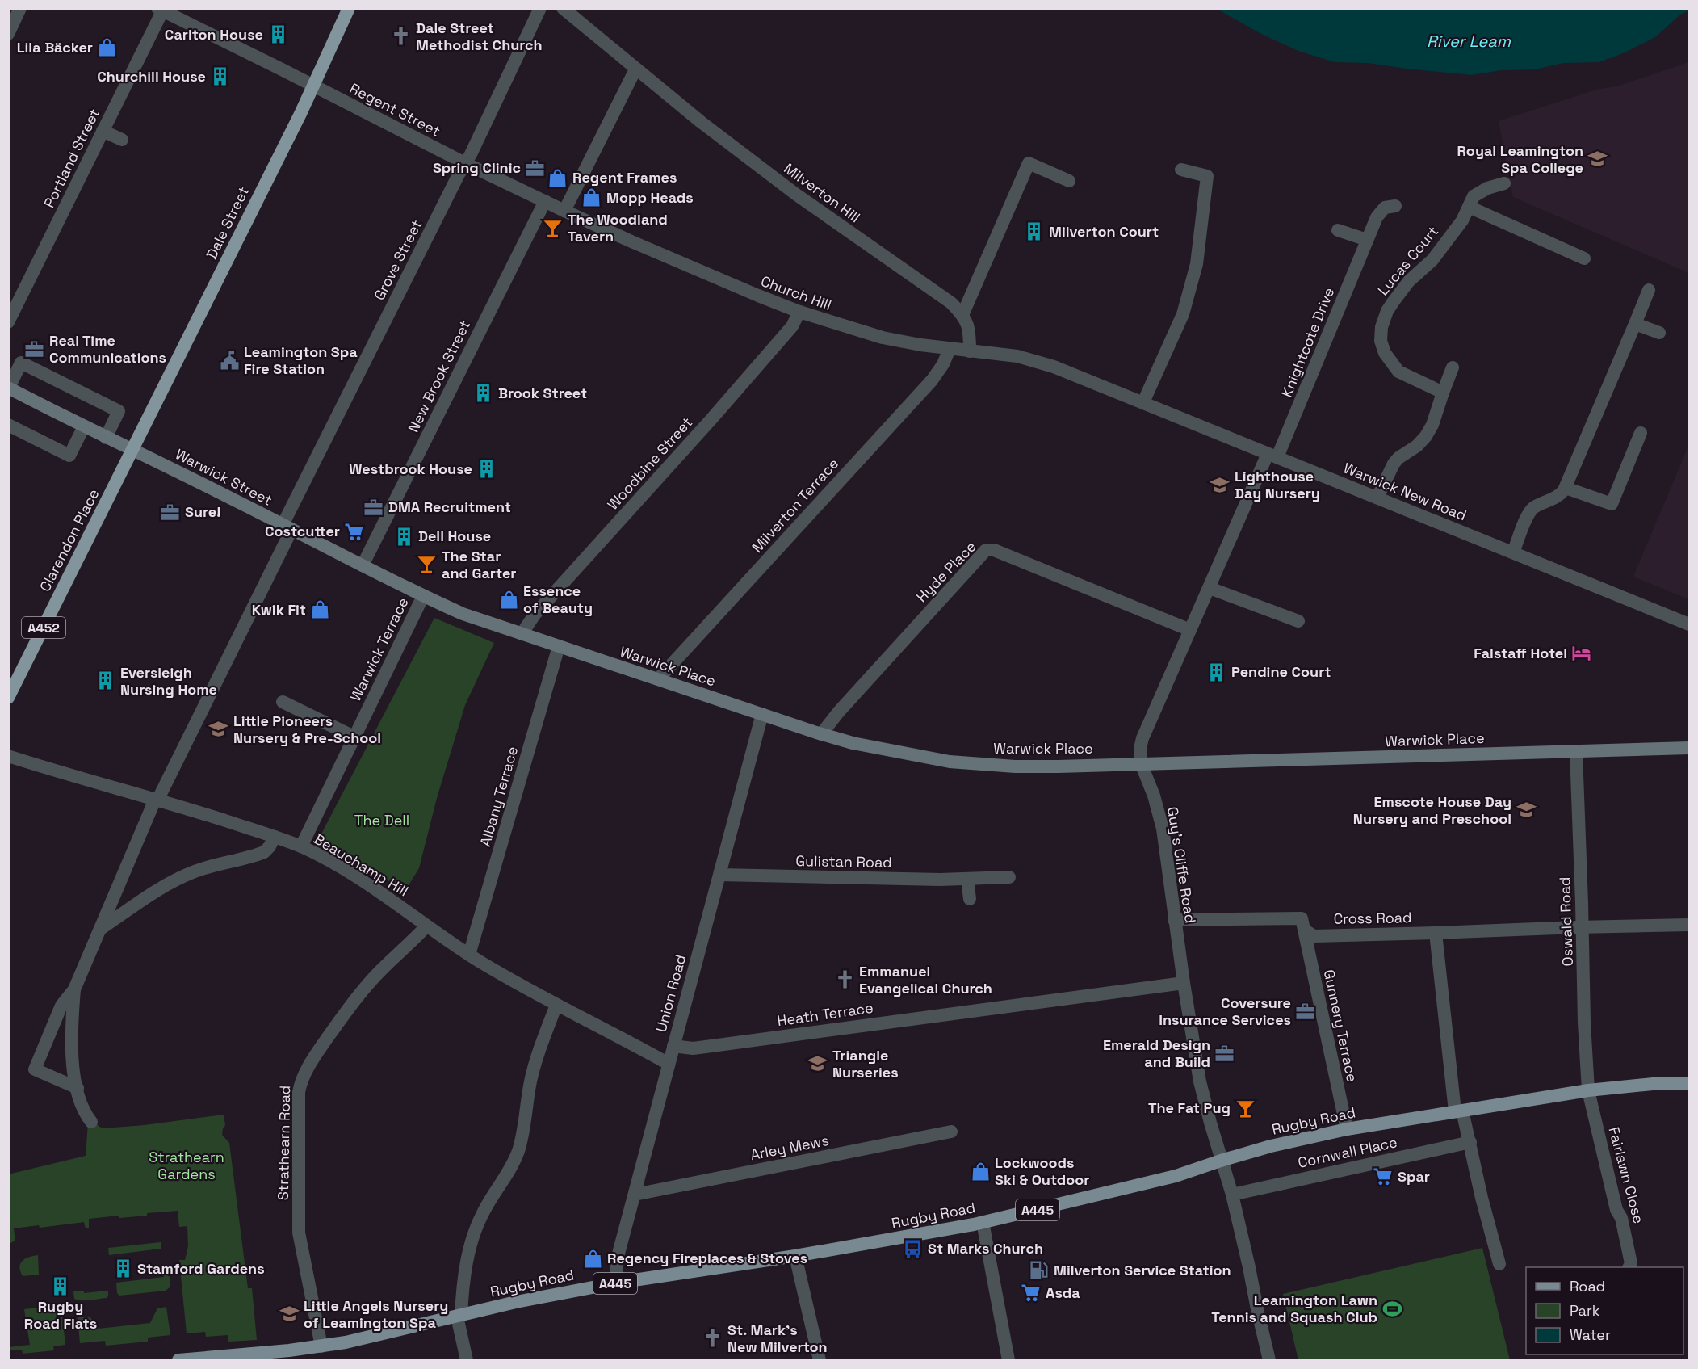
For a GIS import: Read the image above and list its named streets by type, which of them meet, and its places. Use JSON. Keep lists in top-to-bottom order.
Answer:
{
  "streets": {
    "highway": ["Dale Street", "Clarendon Place", "A452"],
    "main road": [
      "Warwick Street",
      "Warwick Place",
      "Rugby Road",
      "A445"
    ],
    "street": [
      "Regent Street",
      "Portland Street",
      "Milverton Hill",
      "Grove Street",
      "Lucas Court",
      "Church Hill",
      "Knightcote Drive",
      "New Brook Street",
      "Woodbine Street",
      "Warwick New Road",
      "Milverton Terrace",
      "Hyde Place",
      "Warwick Terrace",
      "Albany Terrace",
      "Gulistan Road",
      "Beauchamp Hill",
      "Guy's Cliffe Road",
      "Cross Road",
      "Oswald Road",
      "Union Road",
      "Heath Terrace",
      "Gunnery Terrace",
      "Strathearn Road",
      "Arley Mews",
      "Cornwall Place",
      "Fairlawn Close"
    ]
  },
  "crossings": [
    ["Regent Street", "Portland Street"],
    ["Regent Street", "Dale Street"],
    ["Regent Street", "Grove Street"],
    ["Regent Street", "Church Hill"],
    ["Regent Street", "New Brook Street"],
    ["Dale Street", "Warwick Street"],
    ["Dale Street", "Clarendon Place"],
    ["Grove Street", "Warwick Street"],
    ["Grove Street", "Beauchamp Hill"],
    ["Church Hill", "Woodbine Street"],
    ["Church Hill", "Warwick New Road"],
    ["Church Hill", "Milverton Terrace"],
    ["Knightcote Drive", "Warwick New Road"],
    ["Knightcote Drive", "Guy's Cliffe Road"],
    ["New Brook Street", "Warwick Street"],
    ["Woodbine Street", "Warwick Place"],
    ["Warwick Street", "Clarendon Place"],
    ["Warwick Street", "Warwick Terrace"],
    ["Warwick Street", "Warwick Place"],
    ["Warwick New Road", "Guy's Cliffe Road"],
    ["Milverton Terrace", "Warwick Place"],
    ["Hyde Place", "Warwick Place"],
    ["Hyde Place", "Guy's Cliffe Road"],
    ["Warwick Terrace", "Warwick Place"],
    ["Warwick Terrace", "Beauchamp Hill"],
    ["Warwick Place", "Albany Terrace"],
    ["Warwick Place", "Guy's Cliffe Road"],
    ["Warwick Place", "Oswald Road"],
    ["Warwick Place", "Union Road"],
    ["Albany Terrace", "Beauchamp Hill"],
    ["Gulistan Road", "Union Road"],
    ["Beauchamp Hill", "Union Road"],
    ["Beauchamp Hill", "Strathearn Road"],
    ["Guy's Cliffe Road", "Cross Road"],
    ["Guy's Cliffe Road", "Heath Terrace"],
    ["Guy's Cliffe Road", "Rugby Road"],
    ["Guy's Cliffe Road", "Cornwall Place"],
    ["Cross Road", "Oswald Road"],
    ["Cross Road", "Gunnery Terrace"],
    ["Oswald Road", "Rugby Road"],
    ["Oswald Road", "Fairlawn Close"],
    ["Union Road", "Heath Terrace"],
    ["Union Road", "Rugby Road"],
    ["Union Road", "Arley Mews"],
    ["Gunnery Terrace", "Rugby Road"],
    ["Rugby Road", "Strathearn Road"],
    ["Rugby Road", "Fairlawn Close"]
  ],
  "water": ["River Leam"],
  "parks": ["The Dell", "Strathearn Gardens"],
  "places": {
    "building": [
      "Carlton House",
      "Churchill House",
      "Milverton Court",
      "Brook Street",
      "Westbrook House",
      "Dell House",
      "Pendine Court",
      "Eversleigh Nursing Home",
      "Stamford Gardens",
      "Rugby Road Flats"
    ],
    "church": ["Dale Street Methodist Church", "Emmanuel Evangelical Church", "St. Mark's New Milverton"],
    "shop": [
      "Lila Bäcker",
      "Regent Frames",
      "Mopp Heads",
      "Essence of Beauty",
      "Kwik Fit",
      "Lockwoods Ski & Outdoor",
      "Regency Fireplaces & Stoves"
    ],
    "school or university": [
      "Royal Leamington Spa College",
      "Lighthouse Day Nursery",
      "Little Pioneers Nursery & Pre-School",
      "Emscote House Day Nursery and Preschool",
      "Triangle Nurseries",
      "Little Angels Nursery of Leamington Spa"
    ],
    "office": [
      "Spring Clinic",
      "Real Time Communications",
      "DMA Recruitment",
      "Sure!",
      "Coversure Insurance Services",
      "Emerald Design and Build"
    ],
    "bar": ["The Woodland Tavern", "The Star and Garter", "The Fat Pug"],
    "public building": ["Leamington Spa Fire Station"],
    "supermarket": ["Costcutter", "Spar", "Asda"],
    "hotel": ["Falstaff Hotel"],
    "bus stop": ["St Marks Church"],
    "fuel station": ["Milverton Service Station"],
    "sports": ["Leamington Lawn Tennis and Squash Club"]
  },
  "legend": ["Road", "Park", "Water"]
}
